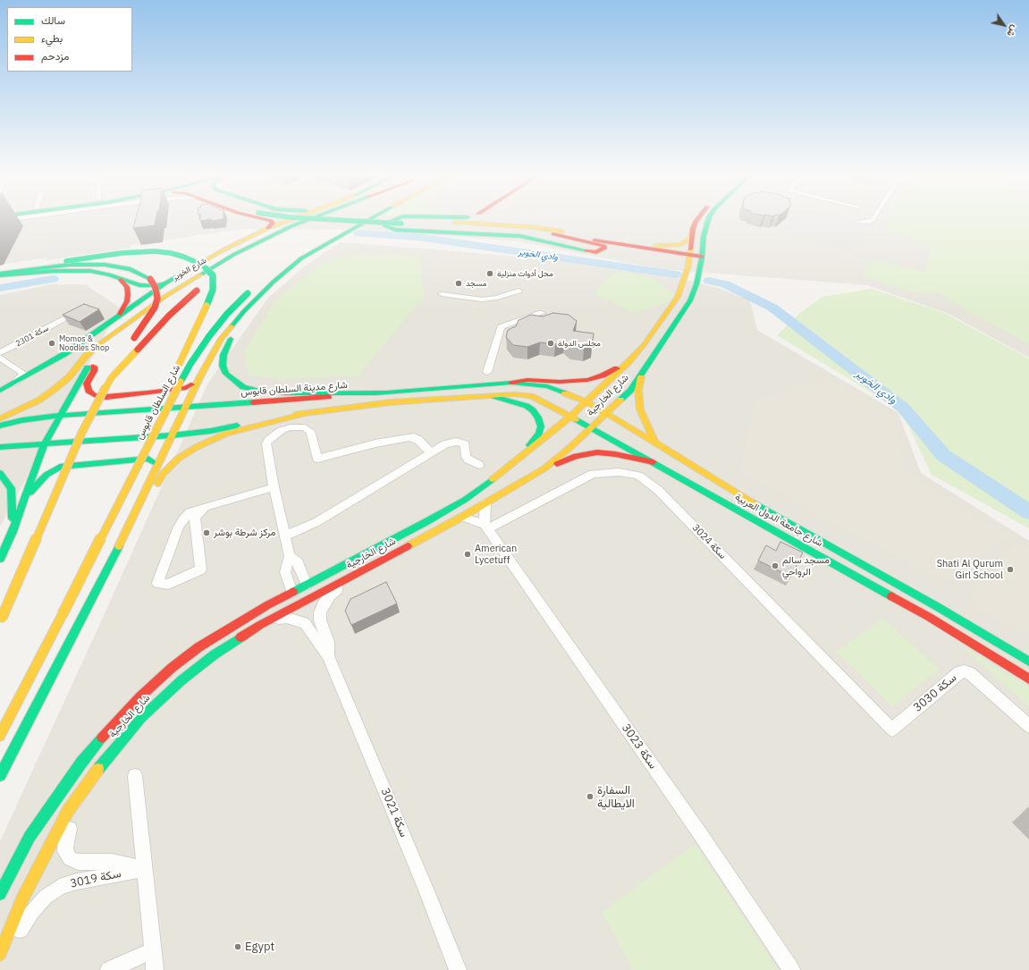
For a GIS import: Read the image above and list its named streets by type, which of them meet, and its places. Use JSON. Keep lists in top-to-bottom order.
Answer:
{
  "streets": {
    "main road": [
      "شارع الخوير",
      "شارع مدينة السلطان قابوس",
      "شارع الخارجية",
      "شارع السلطان قابوس",
      "شارع جامعة الدول العربية"
    ],
    "street": [
      "سكة 2301",
      "سكة 3024",
      "سكة 3030",
      "سكة 3023",
      "سكة 3021",
      "سكة 3019"
    ]
  },
  "crossings": [
    ["شارع مدينة السلطان قابوس", "شارع الخارجية"],
    ["شارع مدينة السلطان قابوس", "شارع جامعة الدول العربية"],
    ["شارع الخارجية", "شارع جامعة الدول العربية"],
    ["شارع الخارجية", "سكة 3021"],
    ["شارع الخارجية", "سكة 3019"],
    ["سكة 3024", "سكة 3030"],
    ["سكة 3024", "سكة 3023"]
  ],
  "water": ["وادي الخوير"],
  "places": [
    "محل أدوات منزلية",
    "مسجد",
    "Momos & Noodles Shop",
    "مجلس الدولة",
    "مركز شرطة بوشر",
    "American Lycetuff",
    "مسجد سالم الرواحي",
    "Shati Al Qurum Girl School",
    "السفارة الايطالية",
    "Egypt"
  ],
  "legend": ["سالك", "بطيء", "مزدحم"],
  "north": "bottom right"
}
